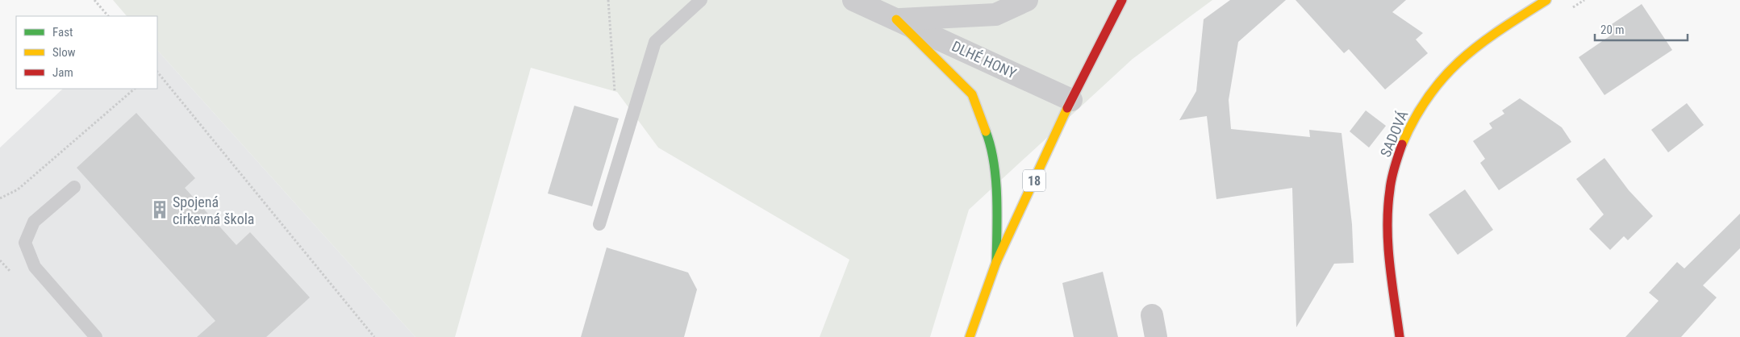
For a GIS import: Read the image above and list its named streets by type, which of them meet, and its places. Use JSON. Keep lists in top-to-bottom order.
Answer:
{
  "streets": {
    "street": ["DLHÉ HONY", "SADOVÁ", "18"]
  },
  "crossings": [
    ["DLHÉ HONY", "18"]
  ],
  "places": {
    "building": ["Spojená cirkevná škola"]
  },
  "legend": ["Fast", "Slow", "Jam"],
  "scale_bar": "20 m"
}
